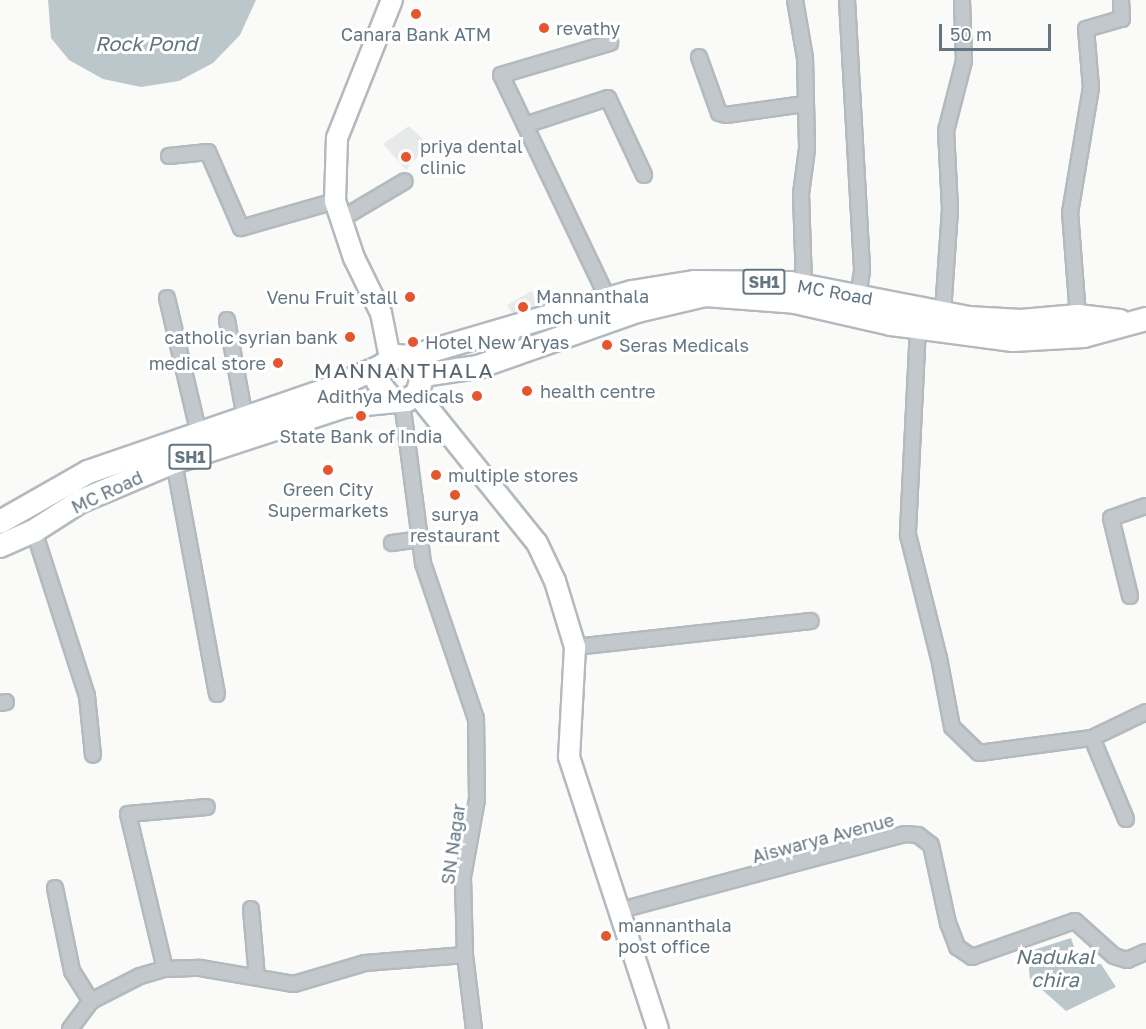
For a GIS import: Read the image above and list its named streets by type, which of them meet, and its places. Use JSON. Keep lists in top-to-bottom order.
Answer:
{
  "streets": {
    "main road": ["SH1", "MC Road"],
    "street": ["Aiswarya Avenue", "SN Nagar"]
  },
  "crossings": [
    ["MC Road", "SN Nagar"]
  ],
  "districts": ["MANNANTHALA"],
  "water": ["Rock Pond", "Nadukal chira"],
  "places": [
    "Canara Bank ATM",
    "revathy",
    "priya dental clinic",
    "Venu Fruit stall",
    "Mannanthala mch unit",
    "catholic syrian bank",
    "Hotel New Aryas",
    "Seras Medicals",
    "medical store",
    "health centre",
    "Adithya Medicals",
    "State Bank of India",
    "Green City Supermarkets",
    "multiple stores",
    "surya restaurant",
    "mannanthala post office"
  ],
  "scale_bar": "50 m"
}
